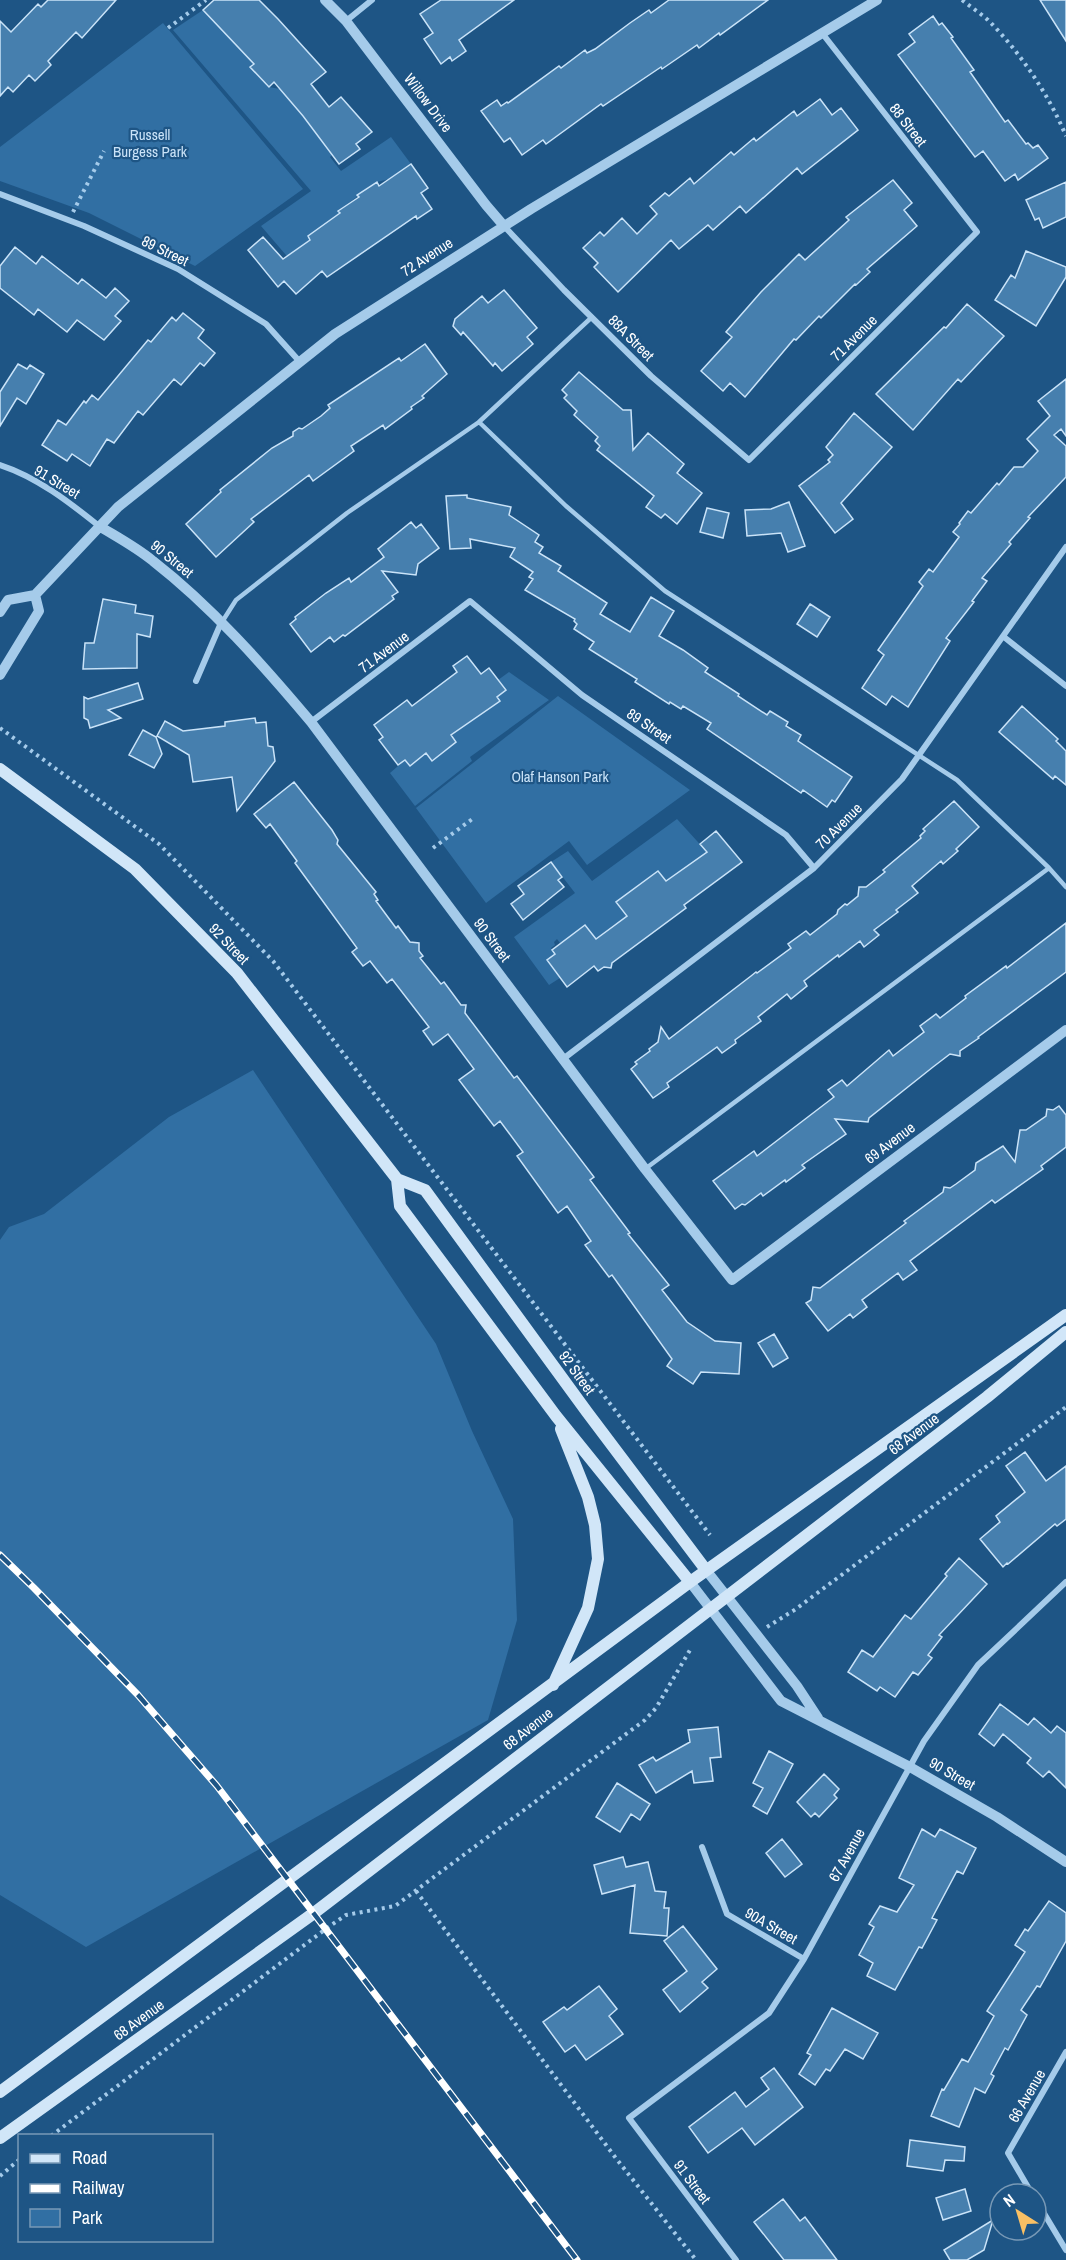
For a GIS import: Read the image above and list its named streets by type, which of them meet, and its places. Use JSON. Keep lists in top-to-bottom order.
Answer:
{
  "streets": {
    "main road": ["92 Street", "68 Avenue"],
    "street": [
      "Willow Drive",
      "88 Street",
      "89 Street",
      "72 Avenue",
      "88A Street",
      "71 Avenue",
      "91 Street",
      "90 Street",
      "70 Avenue",
      "69 Avenue",
      "67 Avenue",
      "90A Street",
      "66 Avenue"
    ]
  },
  "crossings": [
    ["Willow Drive", "72 Avenue"],
    ["Willow Drive", "88A Street"],
    ["88 Street", "72 Avenue"],
    ["88 Street", "71 Avenue"],
    ["89 Street", "72 Avenue"],
    ["89 Street", "71 Avenue"],
    ["89 Street", "70 Avenue"],
    ["72 Avenue", "88A Street"],
    ["72 Avenue", "91 Street"],
    ["72 Avenue", "90 Street"],
    ["88A Street", "71 Avenue"],
    ["71 Avenue", "90 Street"],
    ["91 Street", "90 Street"],
    ["91 Street", "67 Avenue"],
    ["90 Street", "70 Avenue"],
    ["90 Street", "92 Street"],
    ["90 Street", "69 Avenue"],
    ["90 Street", "68 Avenue"],
    ["90 Street", "67 Avenue"],
    ["92 Street", "68 Avenue"],
    ["67 Avenue", "90A Street"]
  ],
  "parks": ["Russell Burgess Park", "Olaf Hanson Park"],
  "legend": ["Road", "Railway", "Park"],
  "north": "top left"
}
